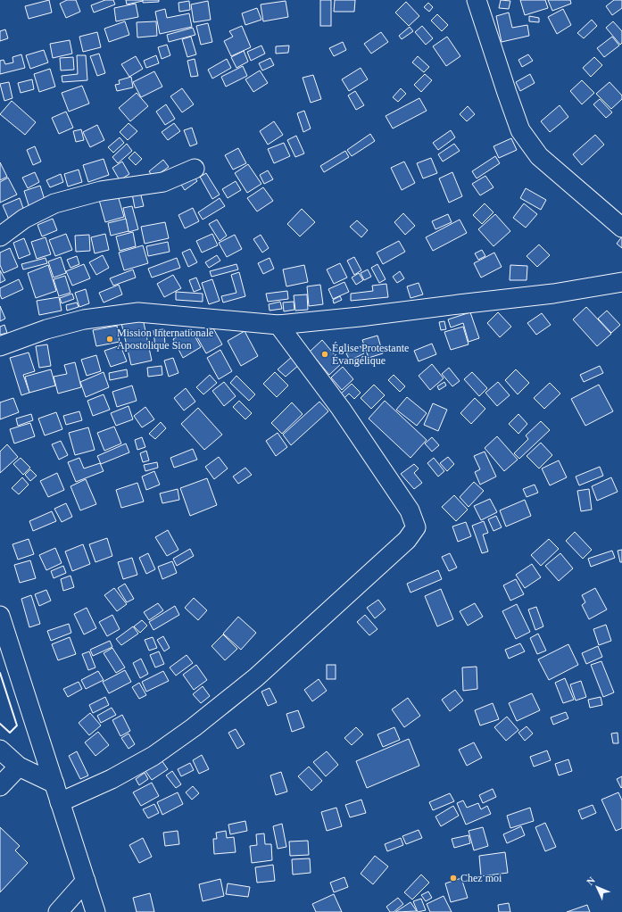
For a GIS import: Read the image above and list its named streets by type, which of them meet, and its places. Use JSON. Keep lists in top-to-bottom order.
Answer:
{
  "places": ["Mission Internationale Apostolique Sion", "Église Protestante Évangélique", "Chez moi"],
  "north": "top left"
}
